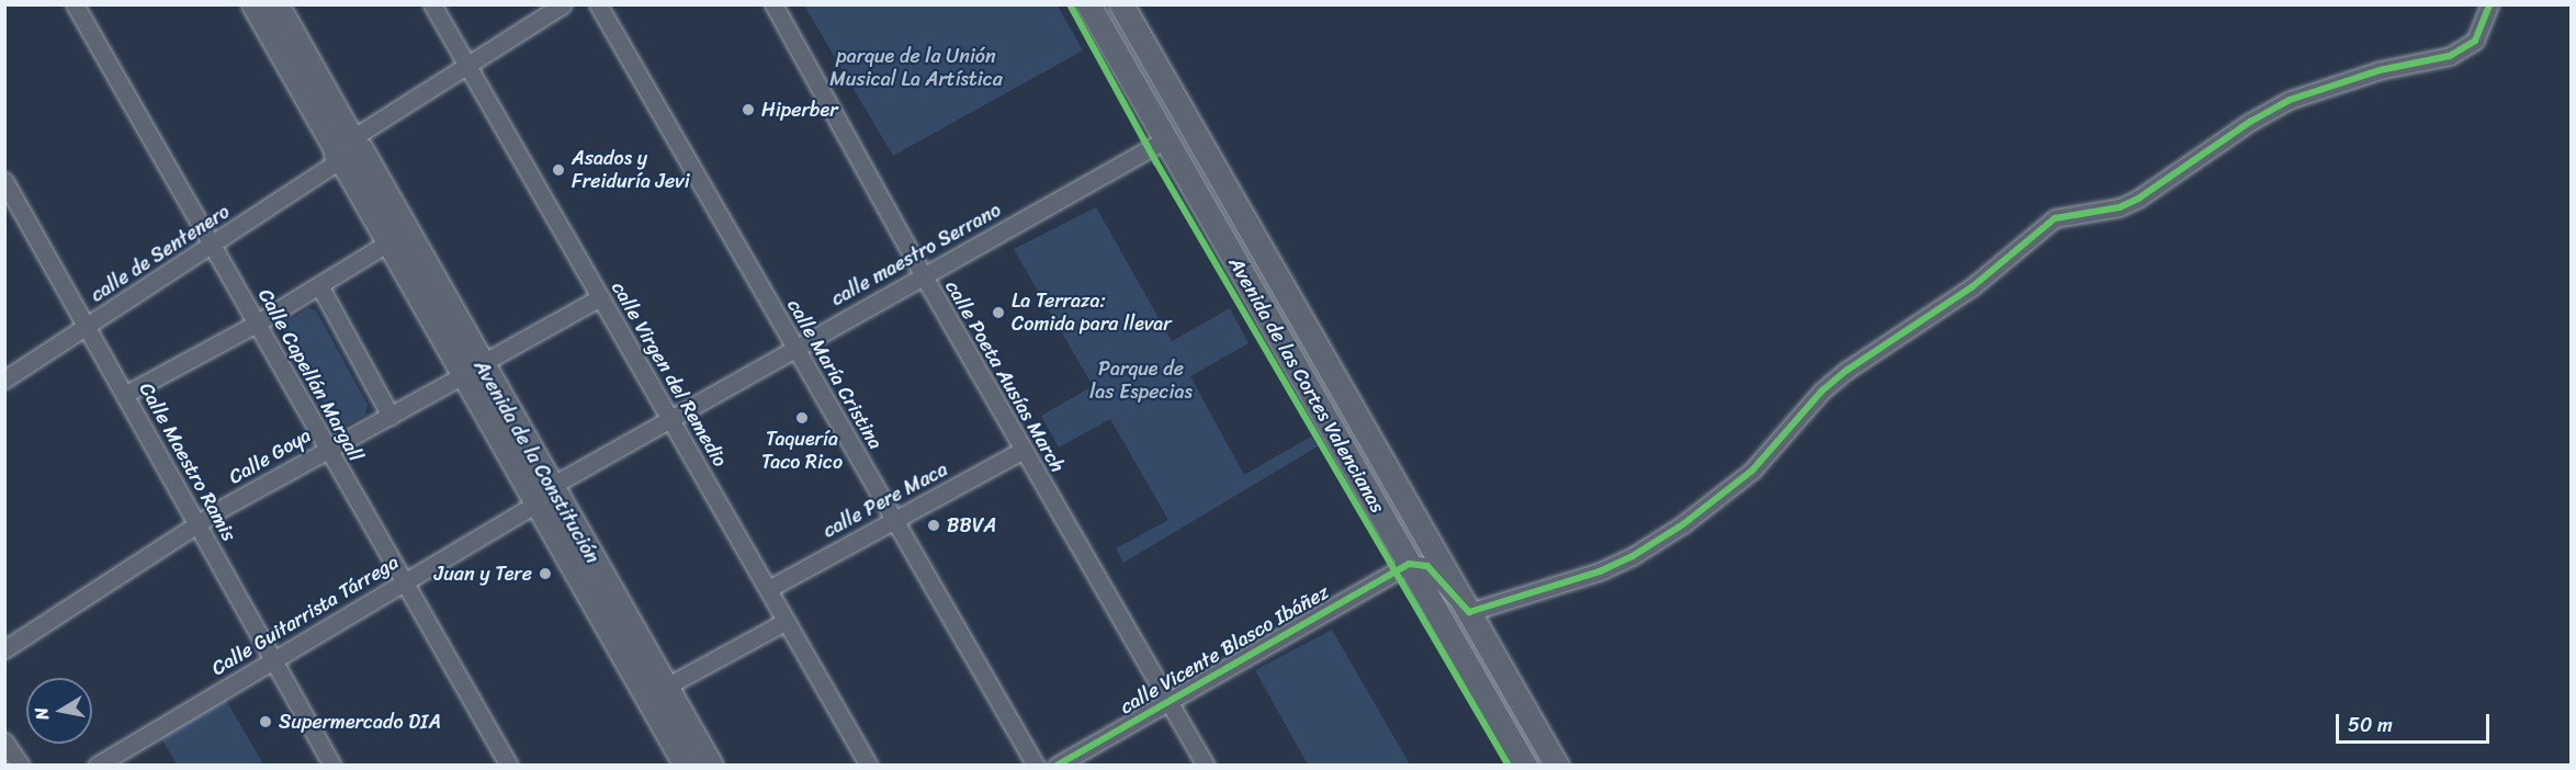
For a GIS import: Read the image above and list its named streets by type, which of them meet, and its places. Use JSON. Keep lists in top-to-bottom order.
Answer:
{
  "streets": {
    "street": [
      "calle de Sentenero",
      "calle maestro Serrano",
      "calle Virgen del Remedio",
      "calle María Cristina",
      "Calle Capellán Margall",
      "calle Poeta Ausías March",
      "Avenida de las Cortes Valencianas",
      "Calle Goya",
      "Calle Maestro Ramis",
      "Avenida de la Constitución",
      "calle Pere Maca",
      "Calle Guitarrista Tárrega",
      "calle Vicente Blasco Ibáñez"
    ]
  },
  "crossings": [
    ["calle de Sentenero", "calle Virgen del Remedio"],
    ["calle de Sentenero", "Calle Capellán Margall"],
    ["calle de Sentenero", "Calle Maestro Ramis"],
    ["calle de Sentenero", "Avenida de la Constitución"],
    ["calle maestro Serrano", "calle Virgen del Remedio"],
    ["calle maestro Serrano", "calle María Cristina"],
    ["calle maestro Serrano", "calle Poeta Ausías March"],
    ["calle maestro Serrano", "Avenida de las Cortes Valencianas"],
    ["calle maestro Serrano", "Avenida de la Constitución"],
    ["calle maestro Serrano", "Calle Guitarrista Tárrega"],
    ["calle Virgen del Remedio", "Calle Goya"],
    ["calle Virgen del Remedio", "calle Pere Maca"],
    ["calle María Cristina", "calle Pere Maca"],
    ["Calle Capellán Margall", "Calle Goya"],
    ["Calle Capellán Margall", "Calle Guitarrista Tárrega"],
    ["calle Poeta Ausías March", "calle Pere Maca"],
    ["calle Poeta Ausías March", "calle Vicente Blasco Ibáñez"],
    ["Avenida de las Cortes Valencianas", "calle Vicente Blasco Ibáñez"],
    ["Calle Goya", "Calle Maestro Ramis"],
    ["Calle Goya", "Avenida de la Constitución"],
    ["Calle Maestro Ramis", "Calle Guitarrista Tárrega"],
    ["Avenida de la Constitución", "Calle Guitarrista Tárrega"]
  ],
  "parks": ["parque de la Unión Musical La Artística", "Parque de las Especias"],
  "places": [
    "Hiperber",
    "Asados y Freiduría Jevi",
    "La Terraza: Comida para llevar",
    "Taquería Taco Rico",
    "BBVA",
    "Juan y Tere",
    "Supermercado DIA"
  ],
  "scale_bar": "50 m",
  "north": "left"
}
